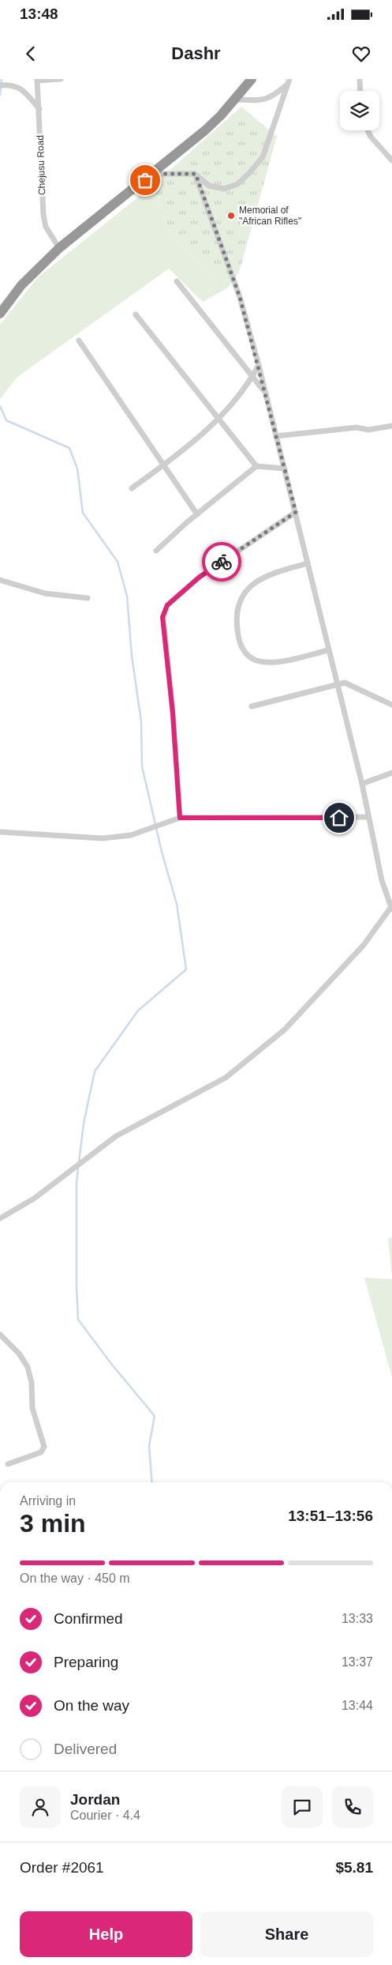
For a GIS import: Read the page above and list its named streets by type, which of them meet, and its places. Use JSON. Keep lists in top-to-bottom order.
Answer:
{
  "streets": {
    "street": ["Chejusu Road"]
  },
  "places": ["Memorial of \"African Rifles\""],
  "page": {
    "status": "13:48",
    "header": "Dashr",
    "heading": ["3 min", "Arriving in", "13:51–13:56"],
    "panel": [
      "Jordan",
      "Courier · 4.4",
      "Order #2061",
      "$5.81"
    ],
    "bar": "On the way · 450 m",
    "list": [
      ["Confirmed", "13:33"],
      ["Preparing", "13:37"],
      ["On the way", "13:44"],
      "Delivered"
    ],
    "buttons": ["Help", "Share"]
  }
}
